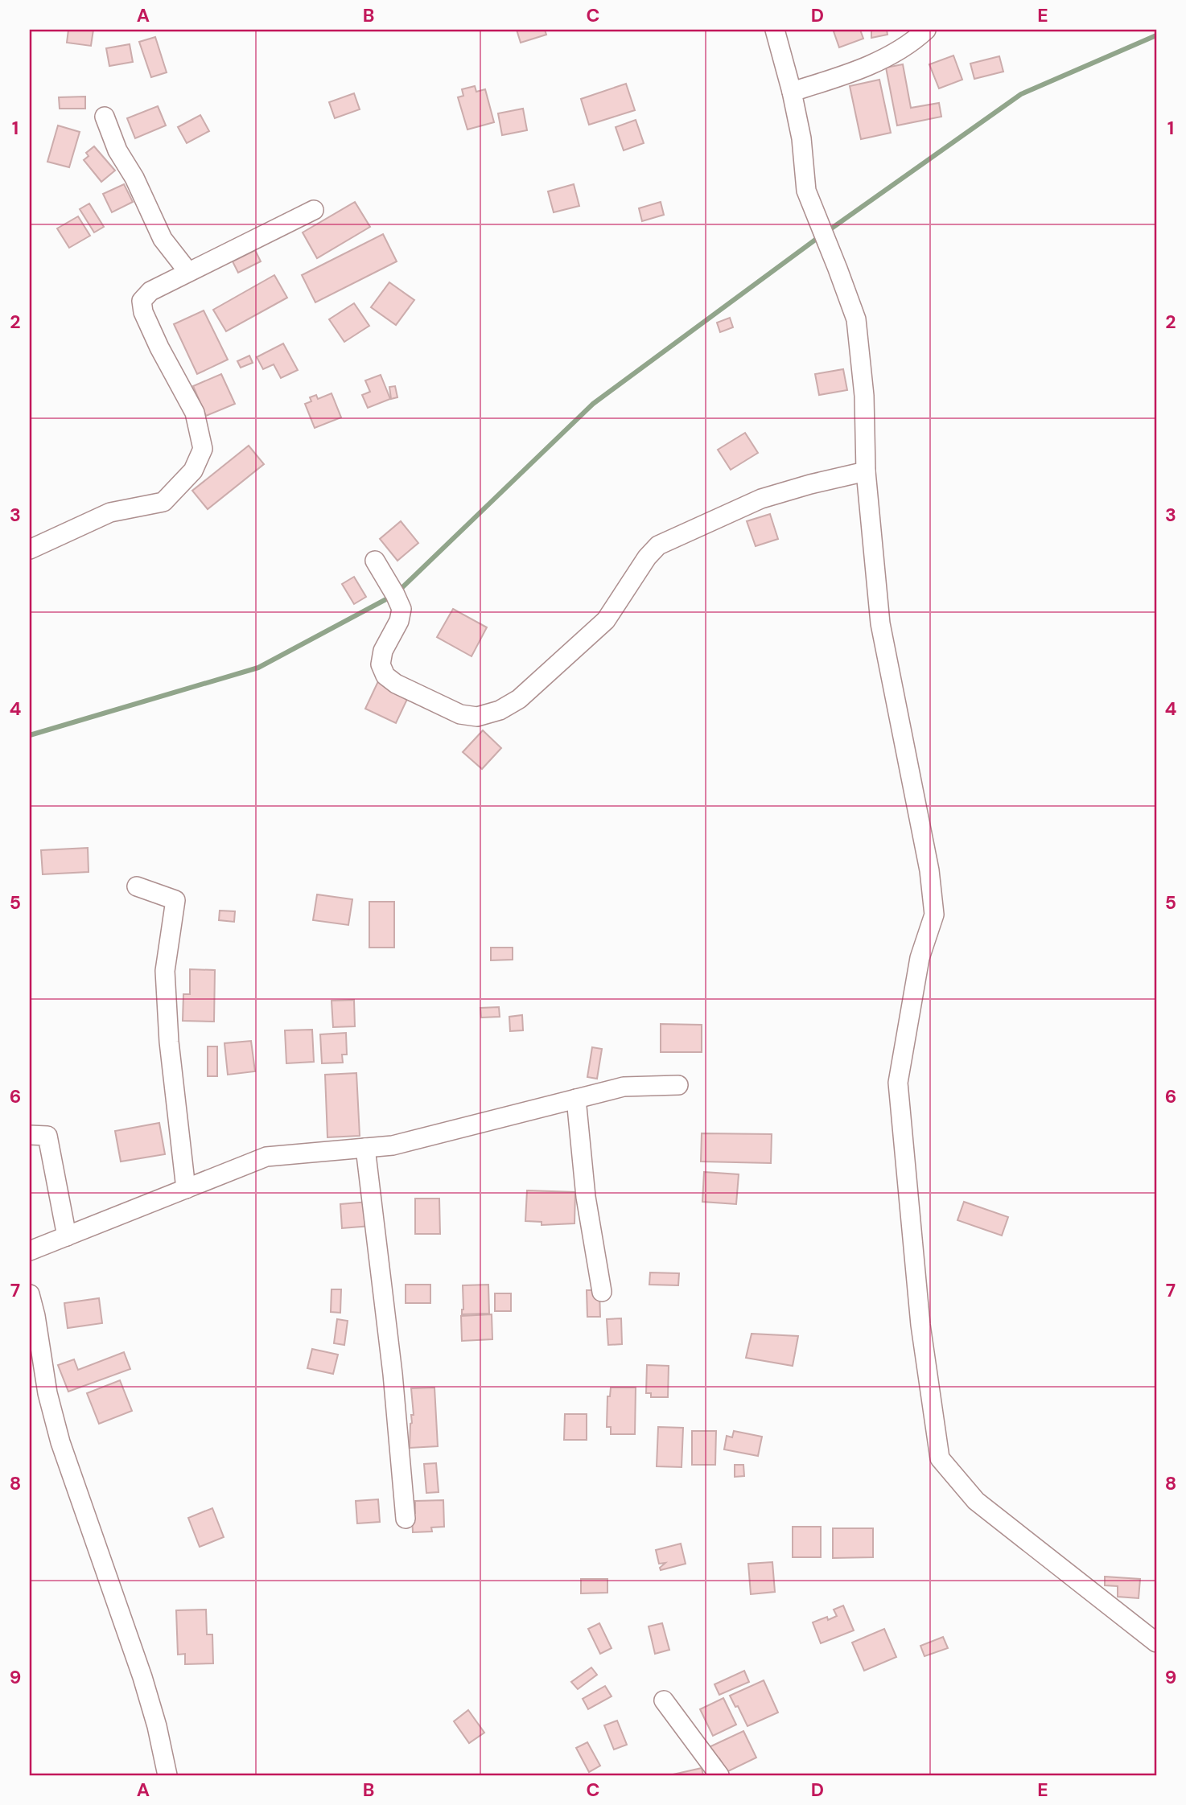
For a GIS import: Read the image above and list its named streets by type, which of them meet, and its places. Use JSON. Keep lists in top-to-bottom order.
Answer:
{
  "grid": {
    "columns": [
      "A",
      "B",
      "C",
      "D",
      "E"
    ],
    "rows": [
      "1",
      "2",
      "3",
      "4",
      "5",
      "6",
      "7",
      "8",
      "9"
    ]
  }
}
